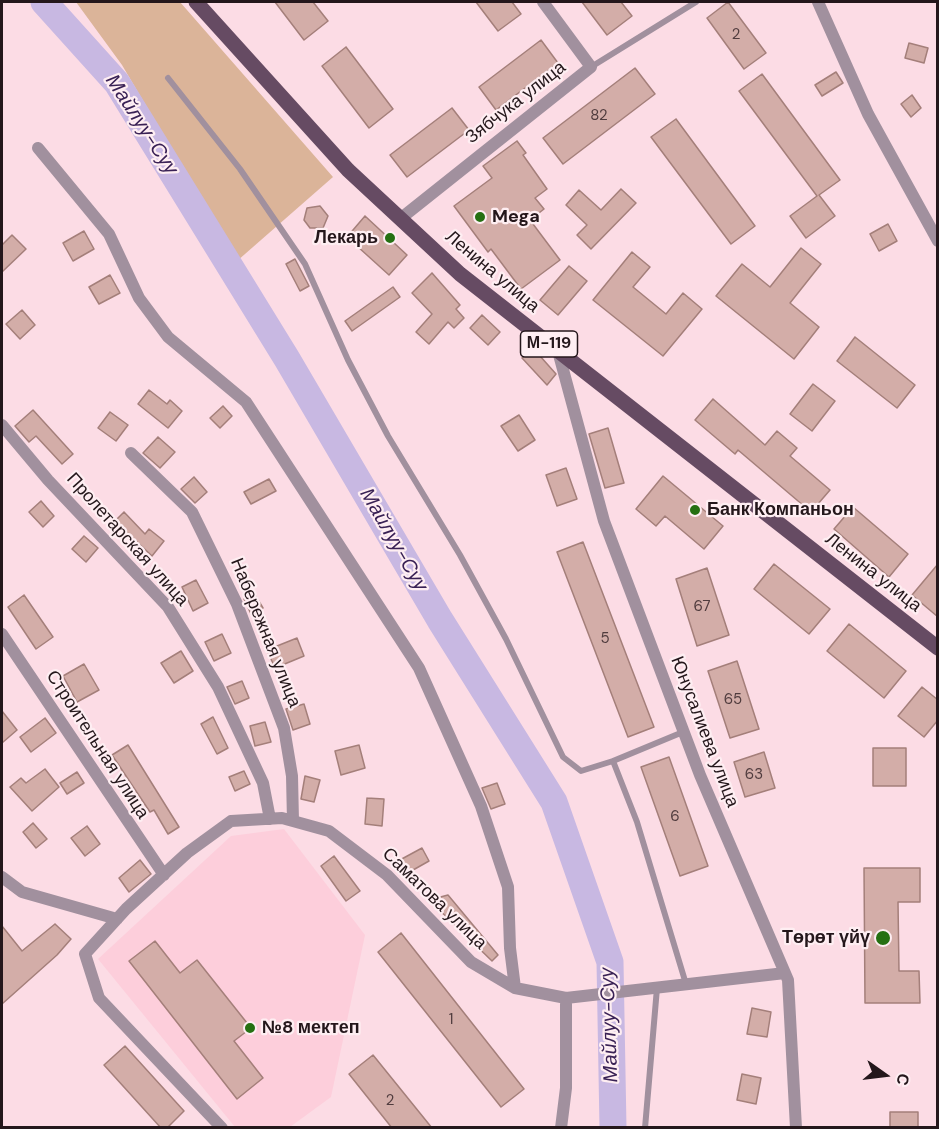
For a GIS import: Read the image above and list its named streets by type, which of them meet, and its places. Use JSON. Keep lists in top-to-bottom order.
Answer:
{
  "streets": {
    "main road": ["Ленина улица", "М-119"],
    "street": [
      "Зябчука улица",
      "Пролетарская улица",
      "Набережная улица",
      "Юнусалиева улица",
      "Строительная улица",
      "Саматова улица"
    ]
  },
  "crossings": [
    ["Зябчука улица", "Ленина улица"],
    ["Ленина улица", "Юнусалиева улица"],
    ["Пролетарская улица", "Саматова улица"],
    ["Набережная улица", "Саматова улица"],
    ["Юнусалиева улица", "Саматова улица"],
    ["Строительная улица", "Саматова улица"]
  ],
  "water": ["Майлуу-Суу"],
  "places": [
    "Mega",
    "Лекарь",
    "Банк Компаньон",
    "Төрөт үйү",
    "№8 мектеп"
  ],
  "house_numbers": [
    "2",
    "82",
    "67",
    "5",
    "65",
    "63",
    "6",
    "1",
    "2"
  ],
  "north": "right"
}
